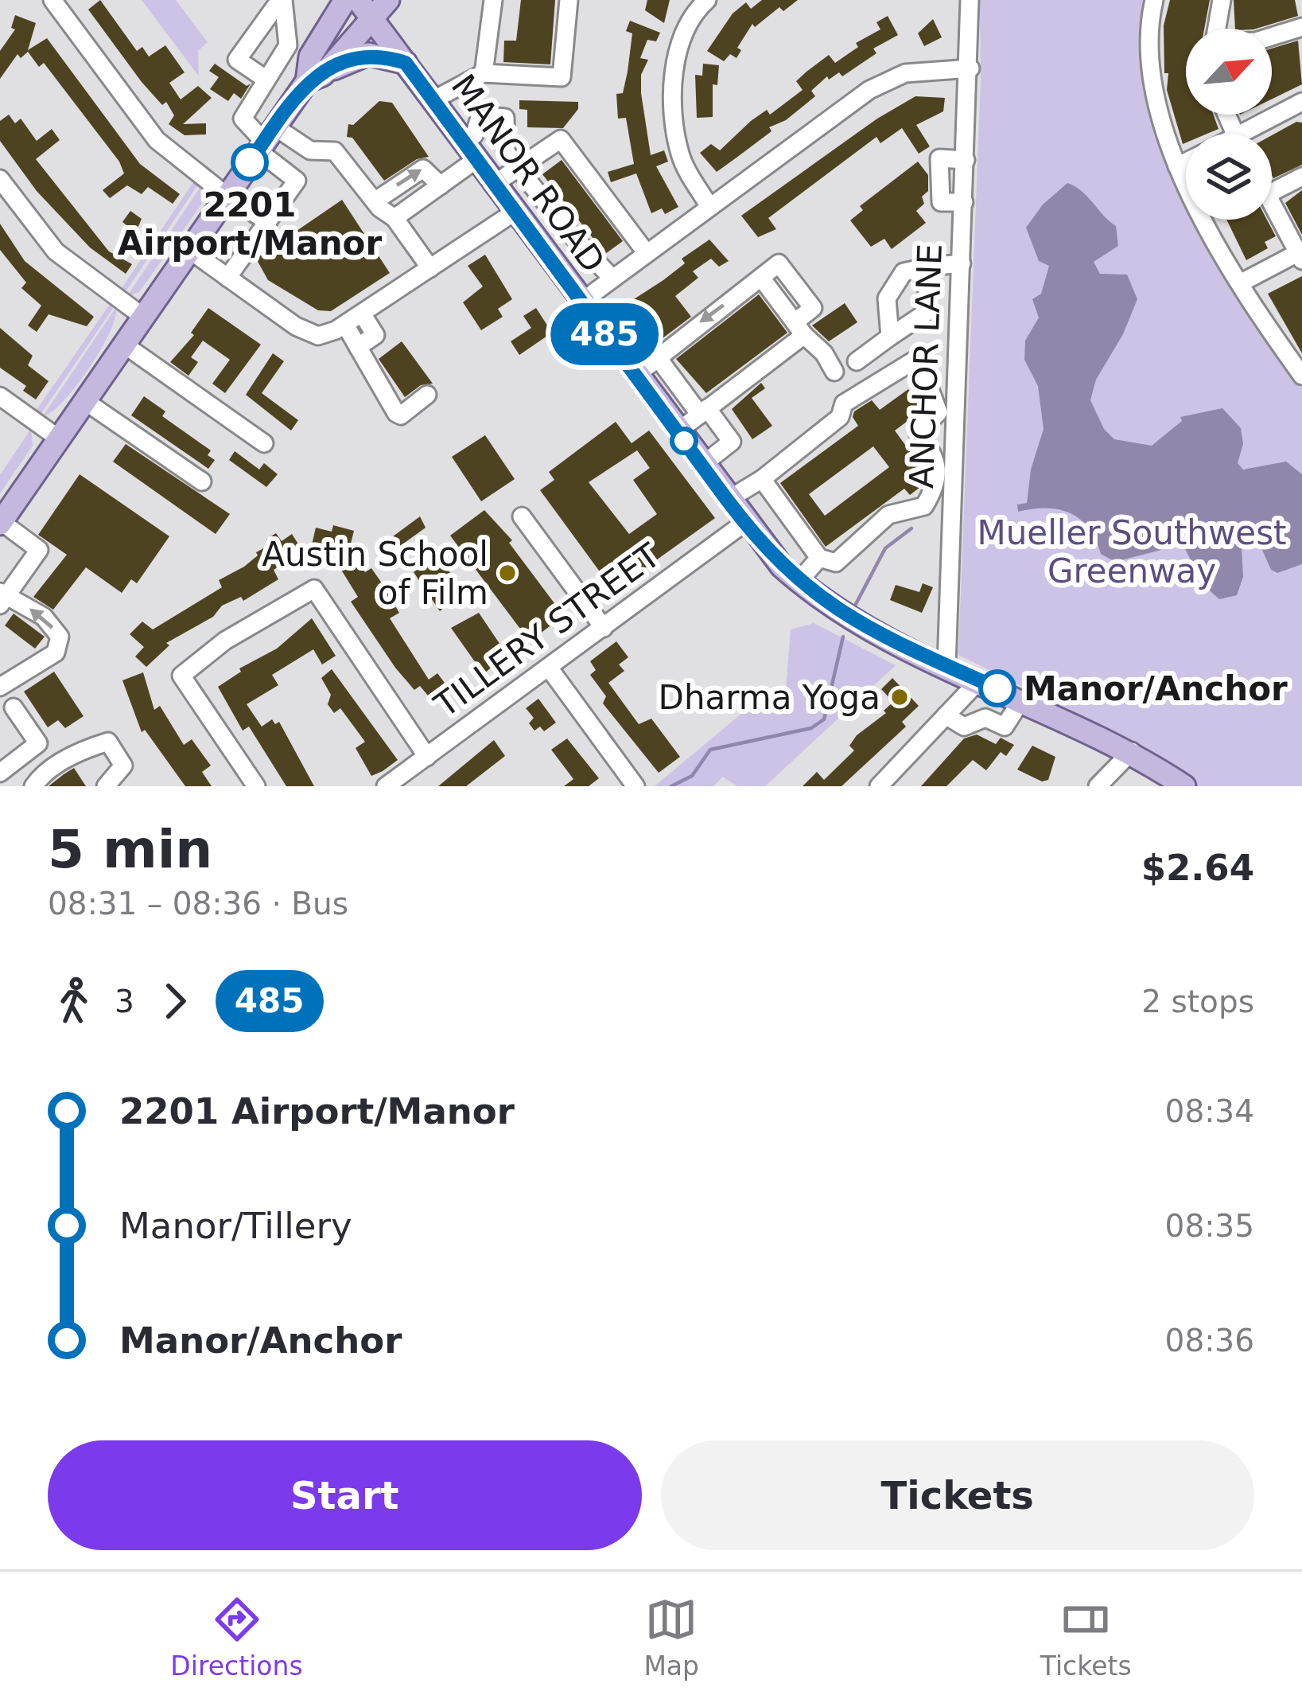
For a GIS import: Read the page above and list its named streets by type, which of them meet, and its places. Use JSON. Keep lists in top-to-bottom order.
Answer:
{
  "streets": {
    "main road": ["MANOR ROAD"],
    "street": ["ANCHOR LANE", "TILLERY STREET"]
  },
  "crossings": [
    ["MANOR ROAD", "ANCHOR LANE"],
    ["MANOR ROAD", "TILLERY STREET"]
  ],
  "parks": ["Mueller Southwest Greenway"],
  "places": [
    "2201 Airport/Manor",
    "Austin School of Film",
    "Manor/Anchor",
    "Dharma Yoga"
  ],
  "lines": ["bus line 485"],
  "north": "top right",
  "page": {
    "on_map": "485",
    "heading": ["5 min", "08:31 – 08:36 · Bus", "$2.64"],
    "legs": ["3", "485", "2 stops"],
    "list": [
      {
        "name": "2201 Airport/Manor",
        "value": "08:34"
      },
      {
        "name": "Manor/Tillery",
        "value": "08:35"
      },
      {
        "name": "Manor/Anchor",
        "value": "08:36"
      }
    ],
    "buttons": ["Start", "Tickets"],
    "tabs": ["Directions", "Map", "Tickets"]
  }
}
